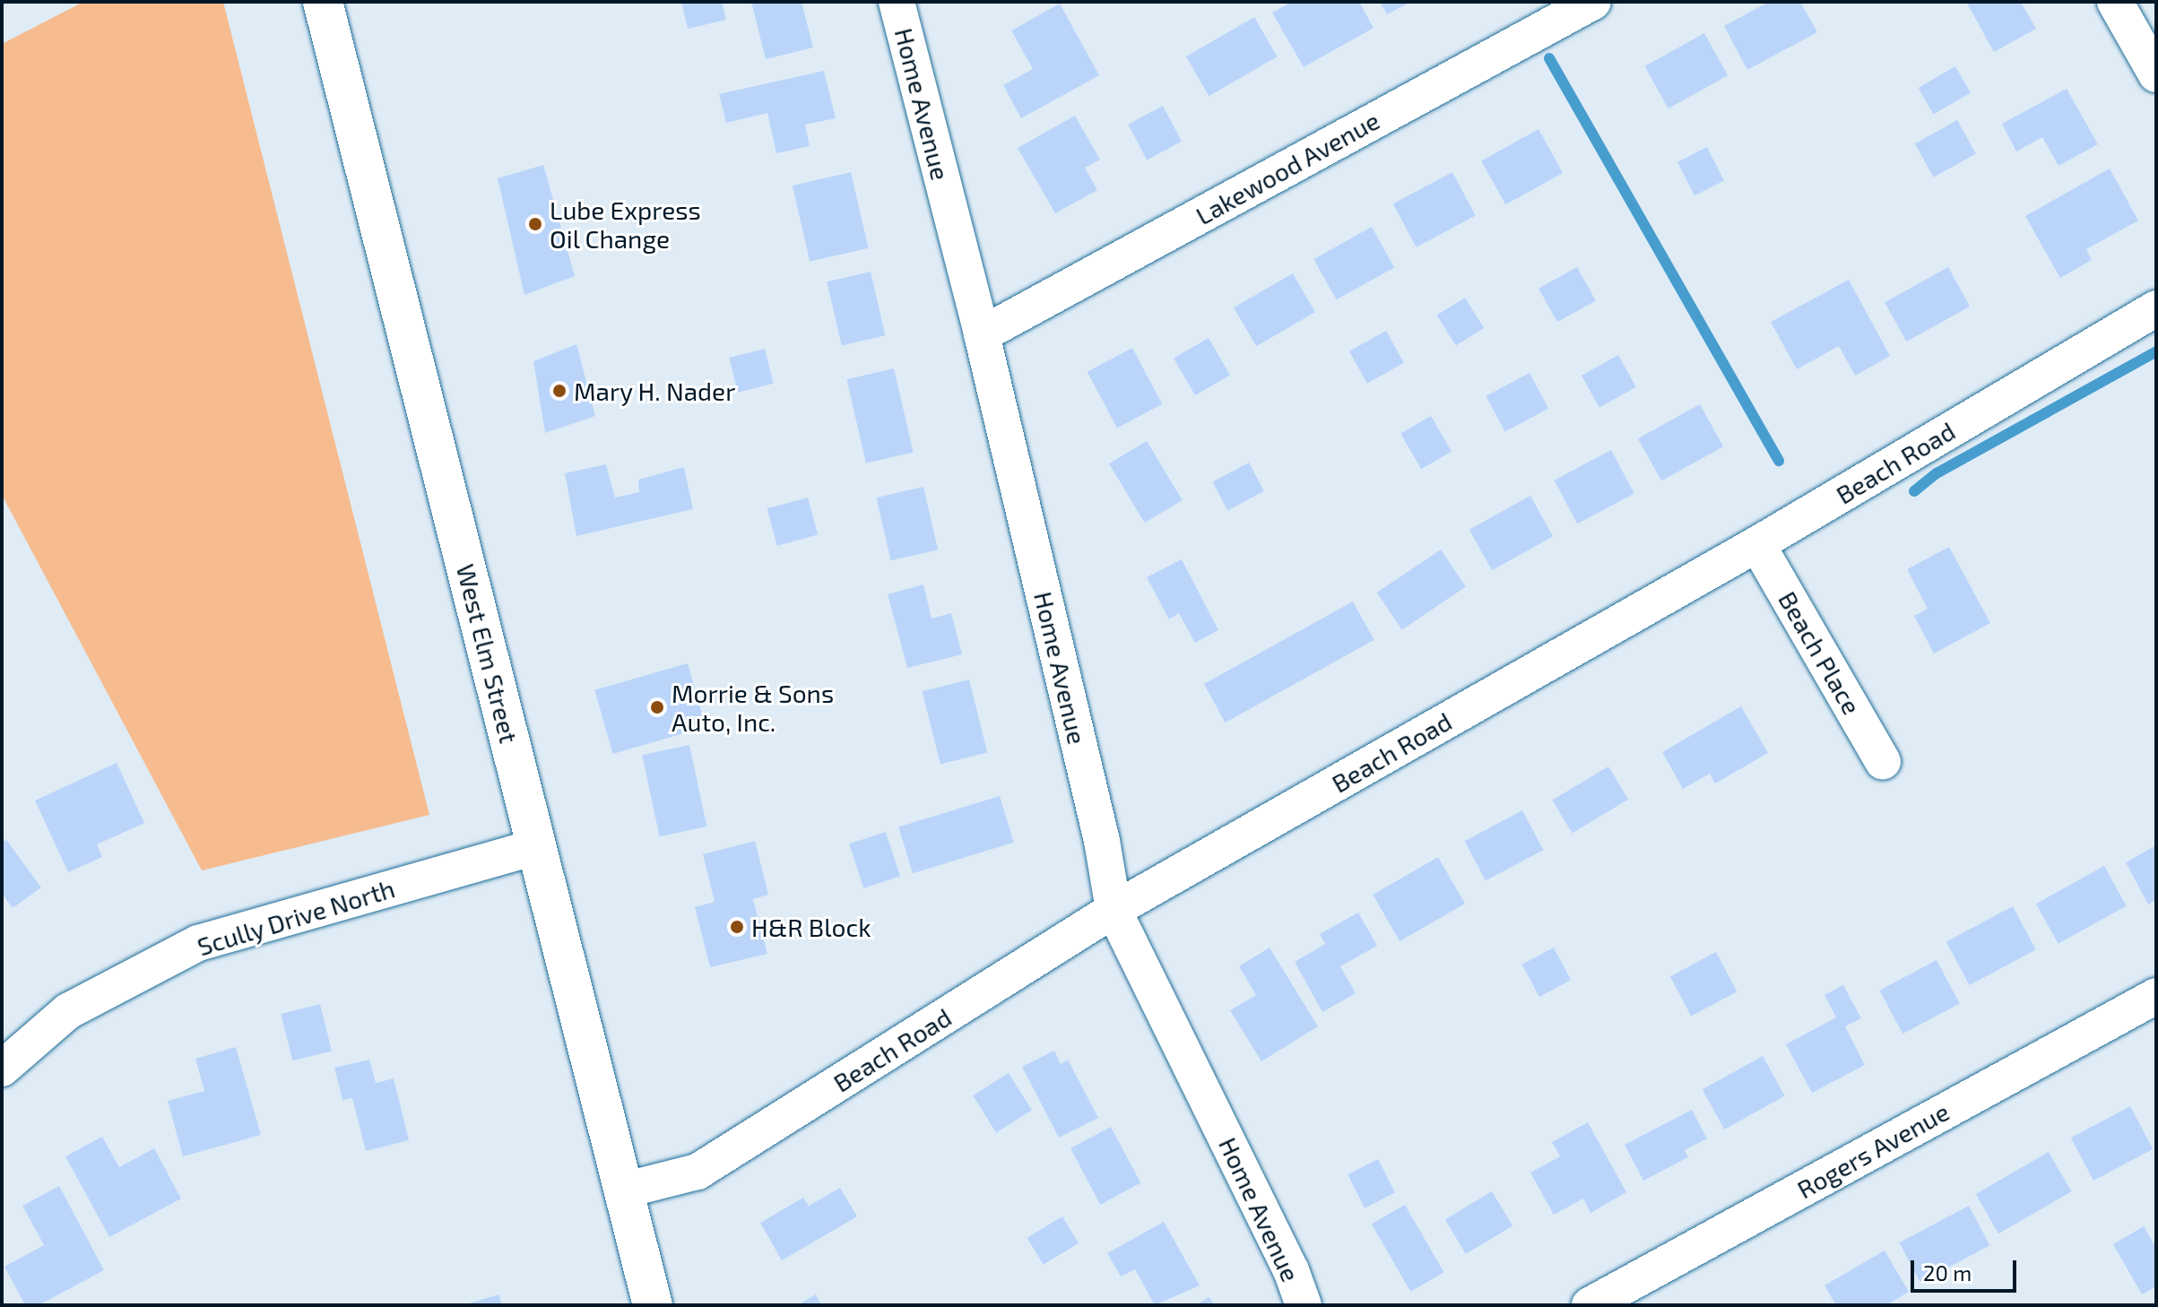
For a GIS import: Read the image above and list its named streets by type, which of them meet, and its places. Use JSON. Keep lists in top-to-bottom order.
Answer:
{
  "streets": {
    "main road": ["West Elm Street"],
    "street": [
      "Home Avenue",
      "Lakewood Avenue",
      "Beach Road",
      "Beach Place",
      "Scully Drive North",
      "Rogers Avenue"
    ]
  },
  "crossings": [
    ["Home Avenue", "Lakewood Avenue"],
    ["Home Avenue", "Beach Road"],
    ["Beach Road", "Beach Place"],
    ["Beach Road", "West Elm Street"],
    ["West Elm Street", "Scully Drive North"]
  ],
  "places": [
    "Lube Express Oil Change",
    "Mary H. Nader",
    "Morrie & Sons Auto, Inc.",
    "H&R Block"
  ],
  "scale_bar": "20 m"
}
